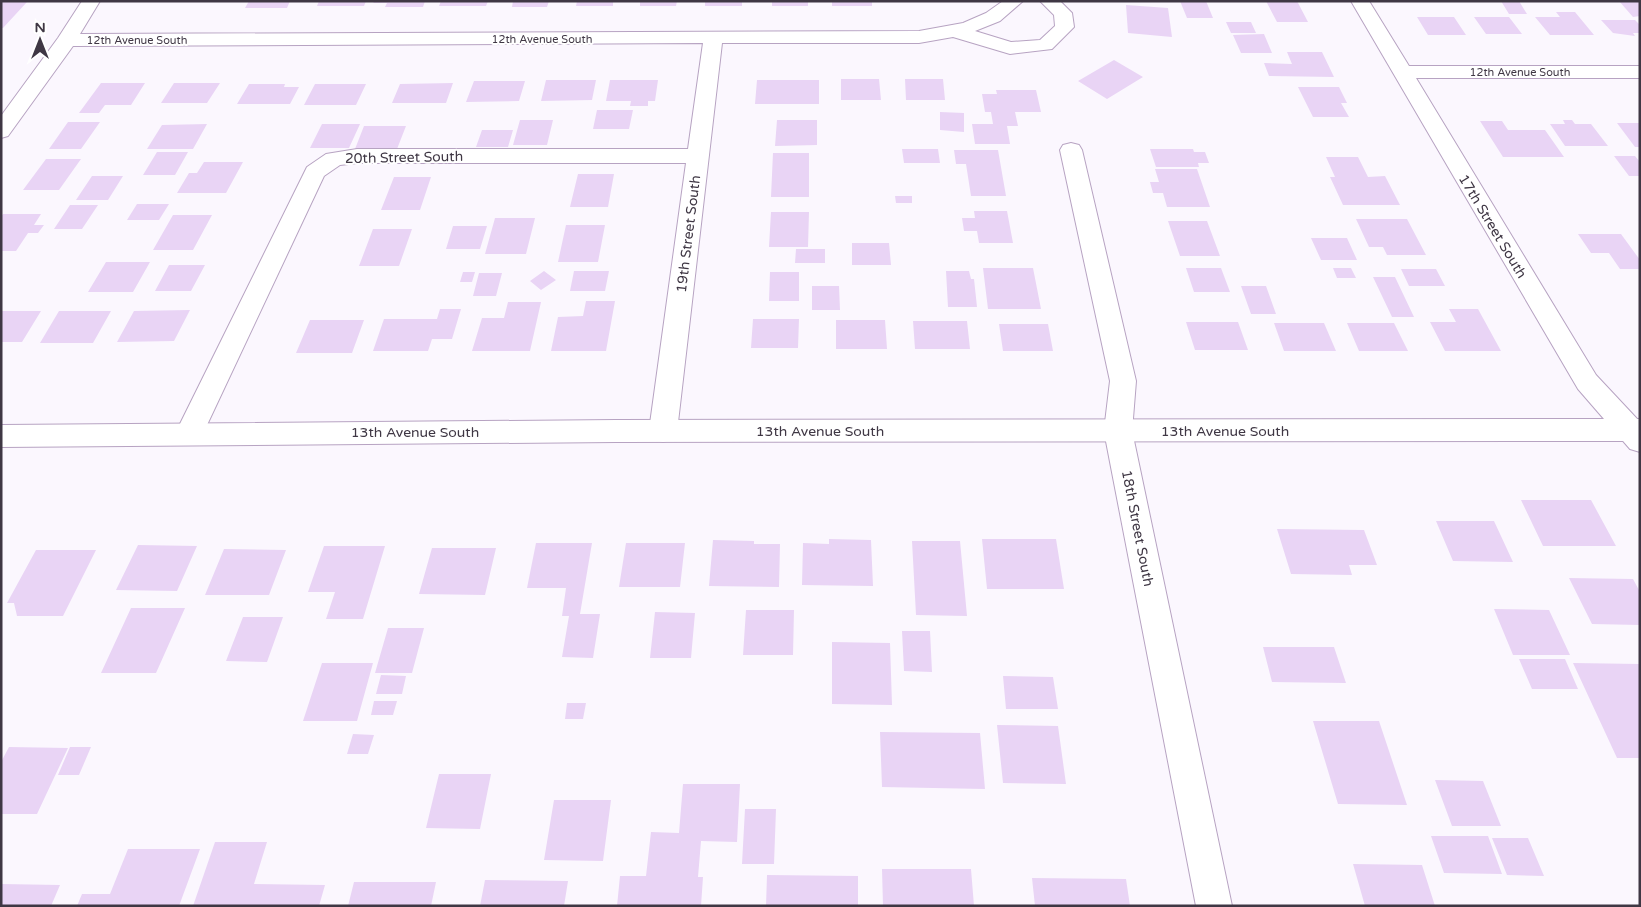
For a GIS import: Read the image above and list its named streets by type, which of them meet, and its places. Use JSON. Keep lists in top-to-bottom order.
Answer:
{
  "streets": {
    "street": [
      "12th Avenue South",
      "20th Street South",
      "17th Street South",
      "19th Street South",
      "13th Avenue South",
      "18th Street South"
    ]
  },
  "crossings": [
    ["12th Avenue South", "17th Street South"],
    ["12th Avenue South", "19th Street South"],
    ["20th Street South", "19th Street South"],
    ["20th Street South", "13th Avenue South"],
    ["17th Street South", "13th Avenue South"],
    ["19th Street South", "13th Avenue South"],
    ["13th Avenue South", "18th Street South"]
  ],
  "north": "top"
}
